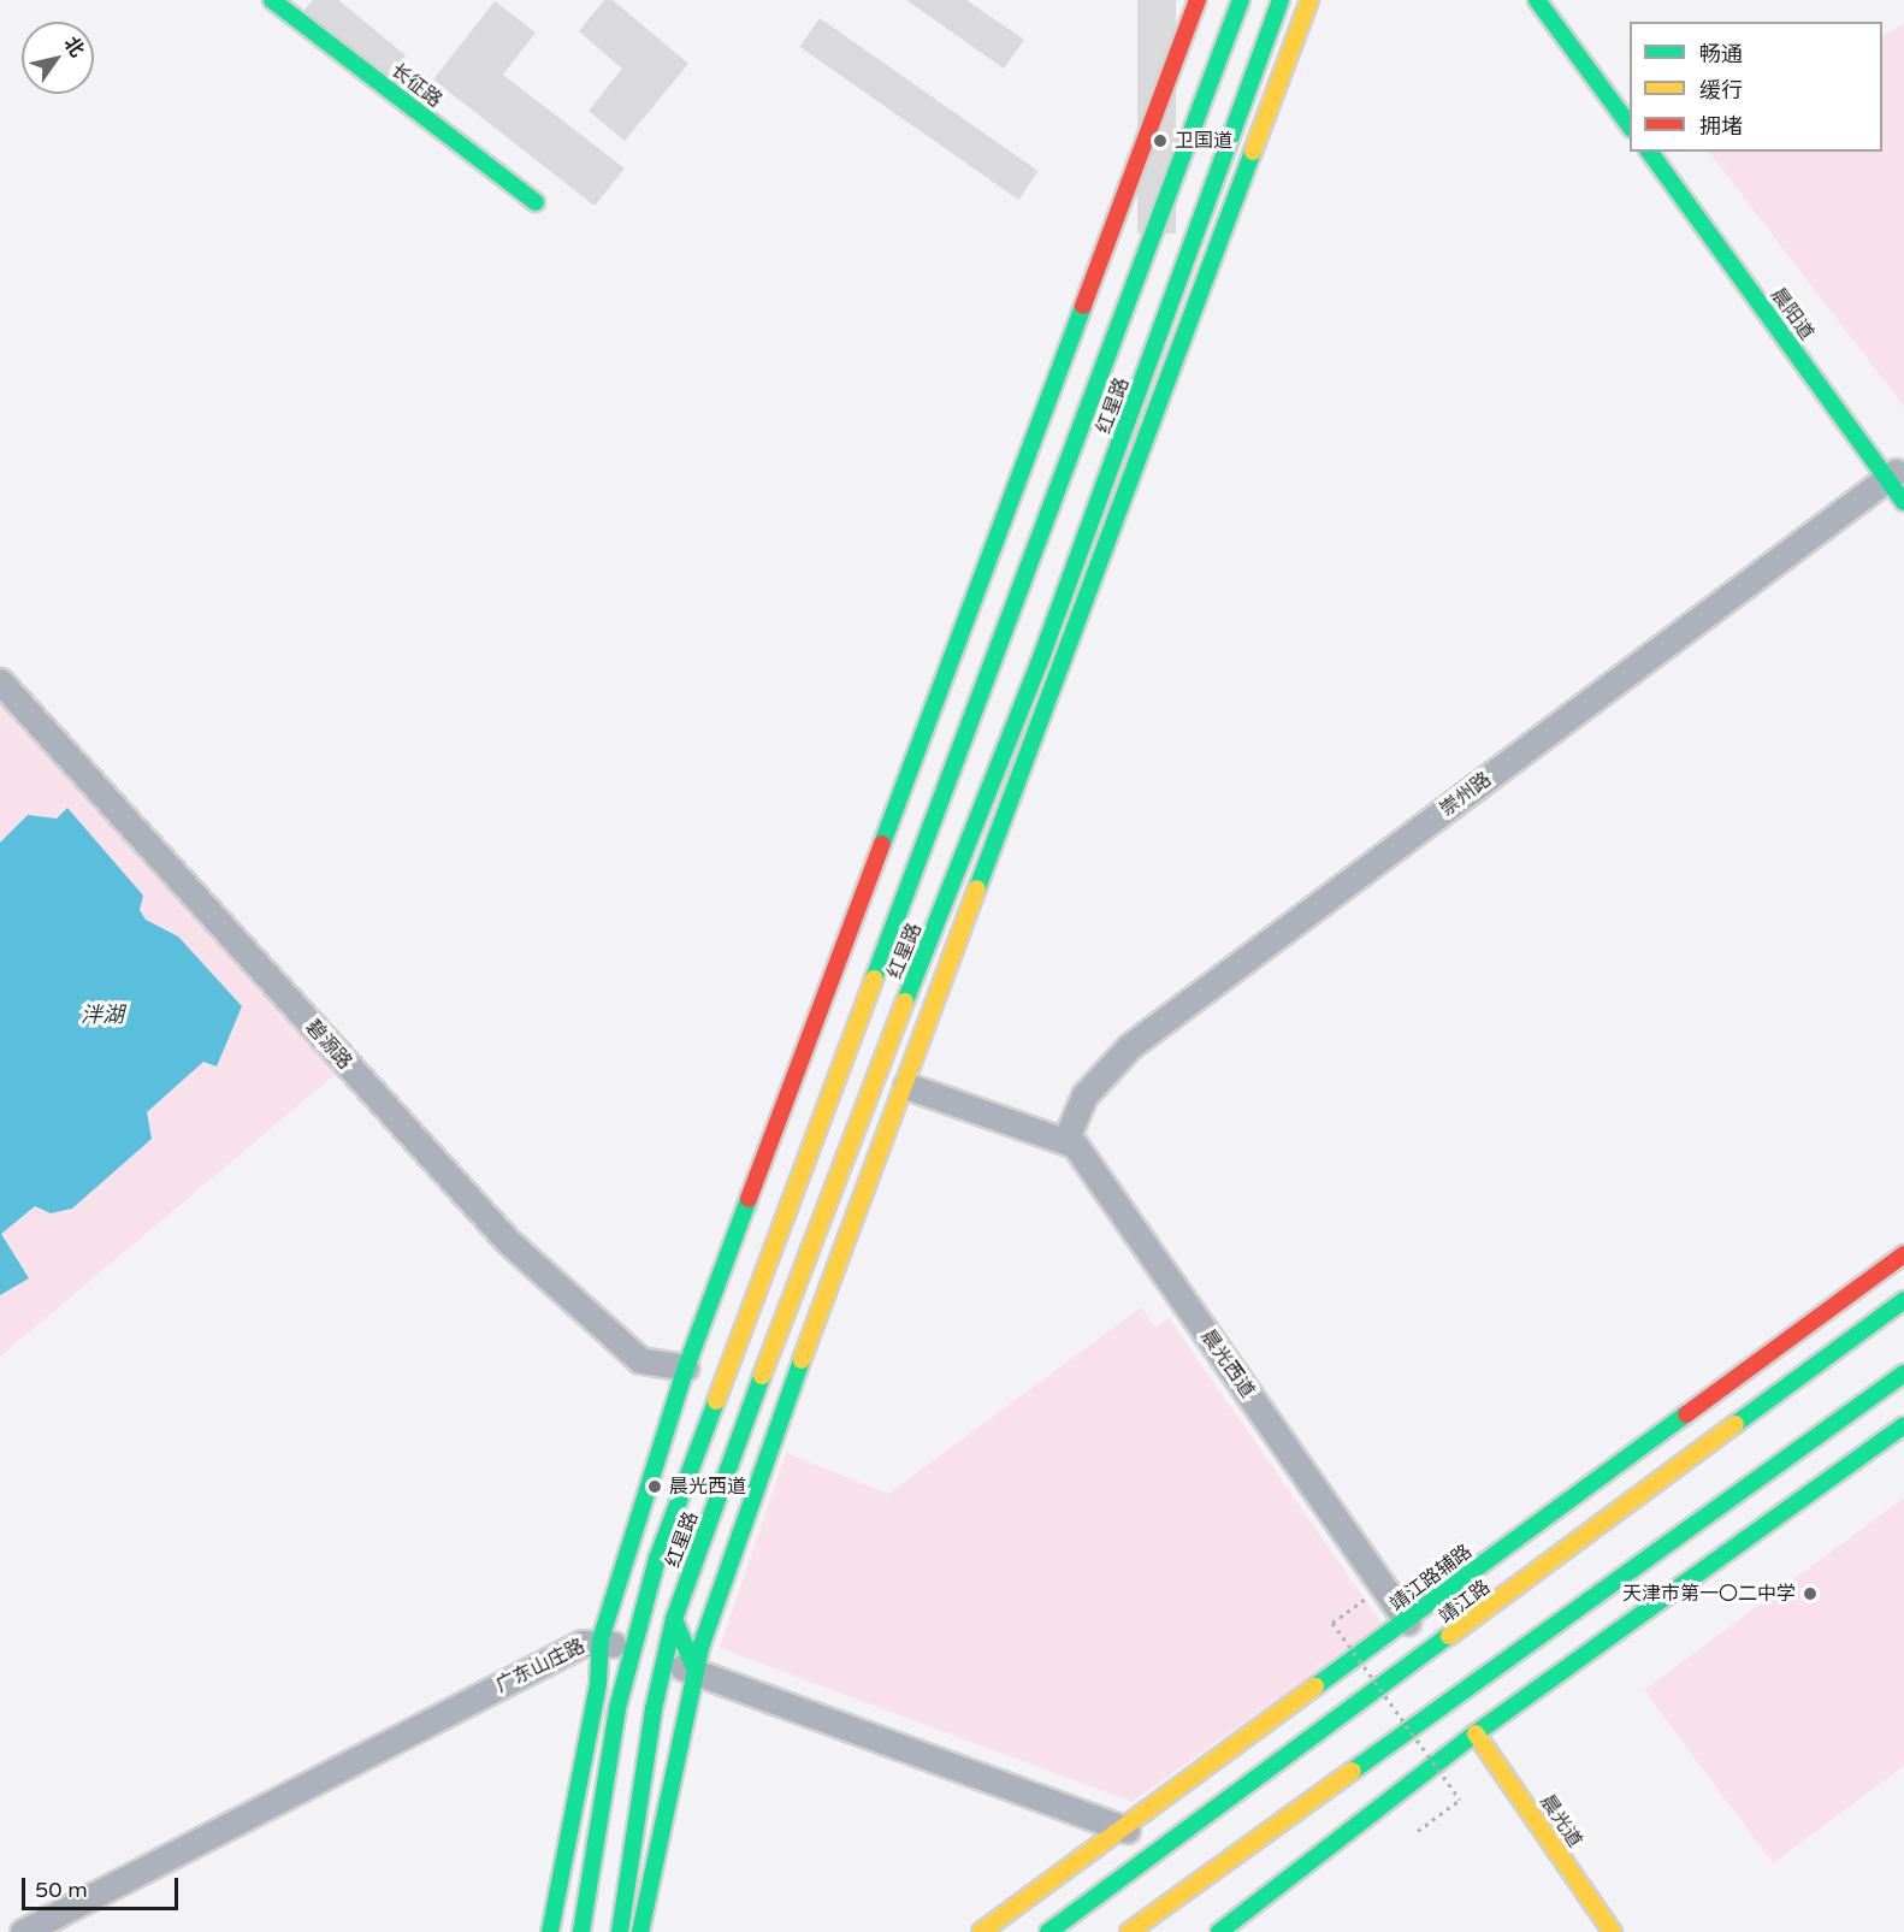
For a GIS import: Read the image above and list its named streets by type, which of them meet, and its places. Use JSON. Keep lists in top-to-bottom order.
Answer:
{
  "streets": {
    "main road": [
      "长征路",
      "晨阳道",
      "红星路",
      "靖江路辅路",
      "靖江路",
      "晨光道"
    ],
    "street": [
      "崇州路",
      "碧源路",
      "晨光西道",
      "广东山庄路"
    ]
  },
  "crossings": [
    ["晨阳道", "崇州路"],
    ["红星路", "广东山庄路"],
    ["崇州路", "晨光西道"],
    ["晨光西道", "靖江路辅路"],
    ["靖江路辅路", "广东山庄路"]
  ],
  "water": ["泮湖"],
  "places": ["卫国道", "晨光西道", "天津市第一〇二中学"],
  "legend": ["畅通", "缓行", "拥堵"],
  "scale_bar": "50 m",
  "north": "top right"
}
